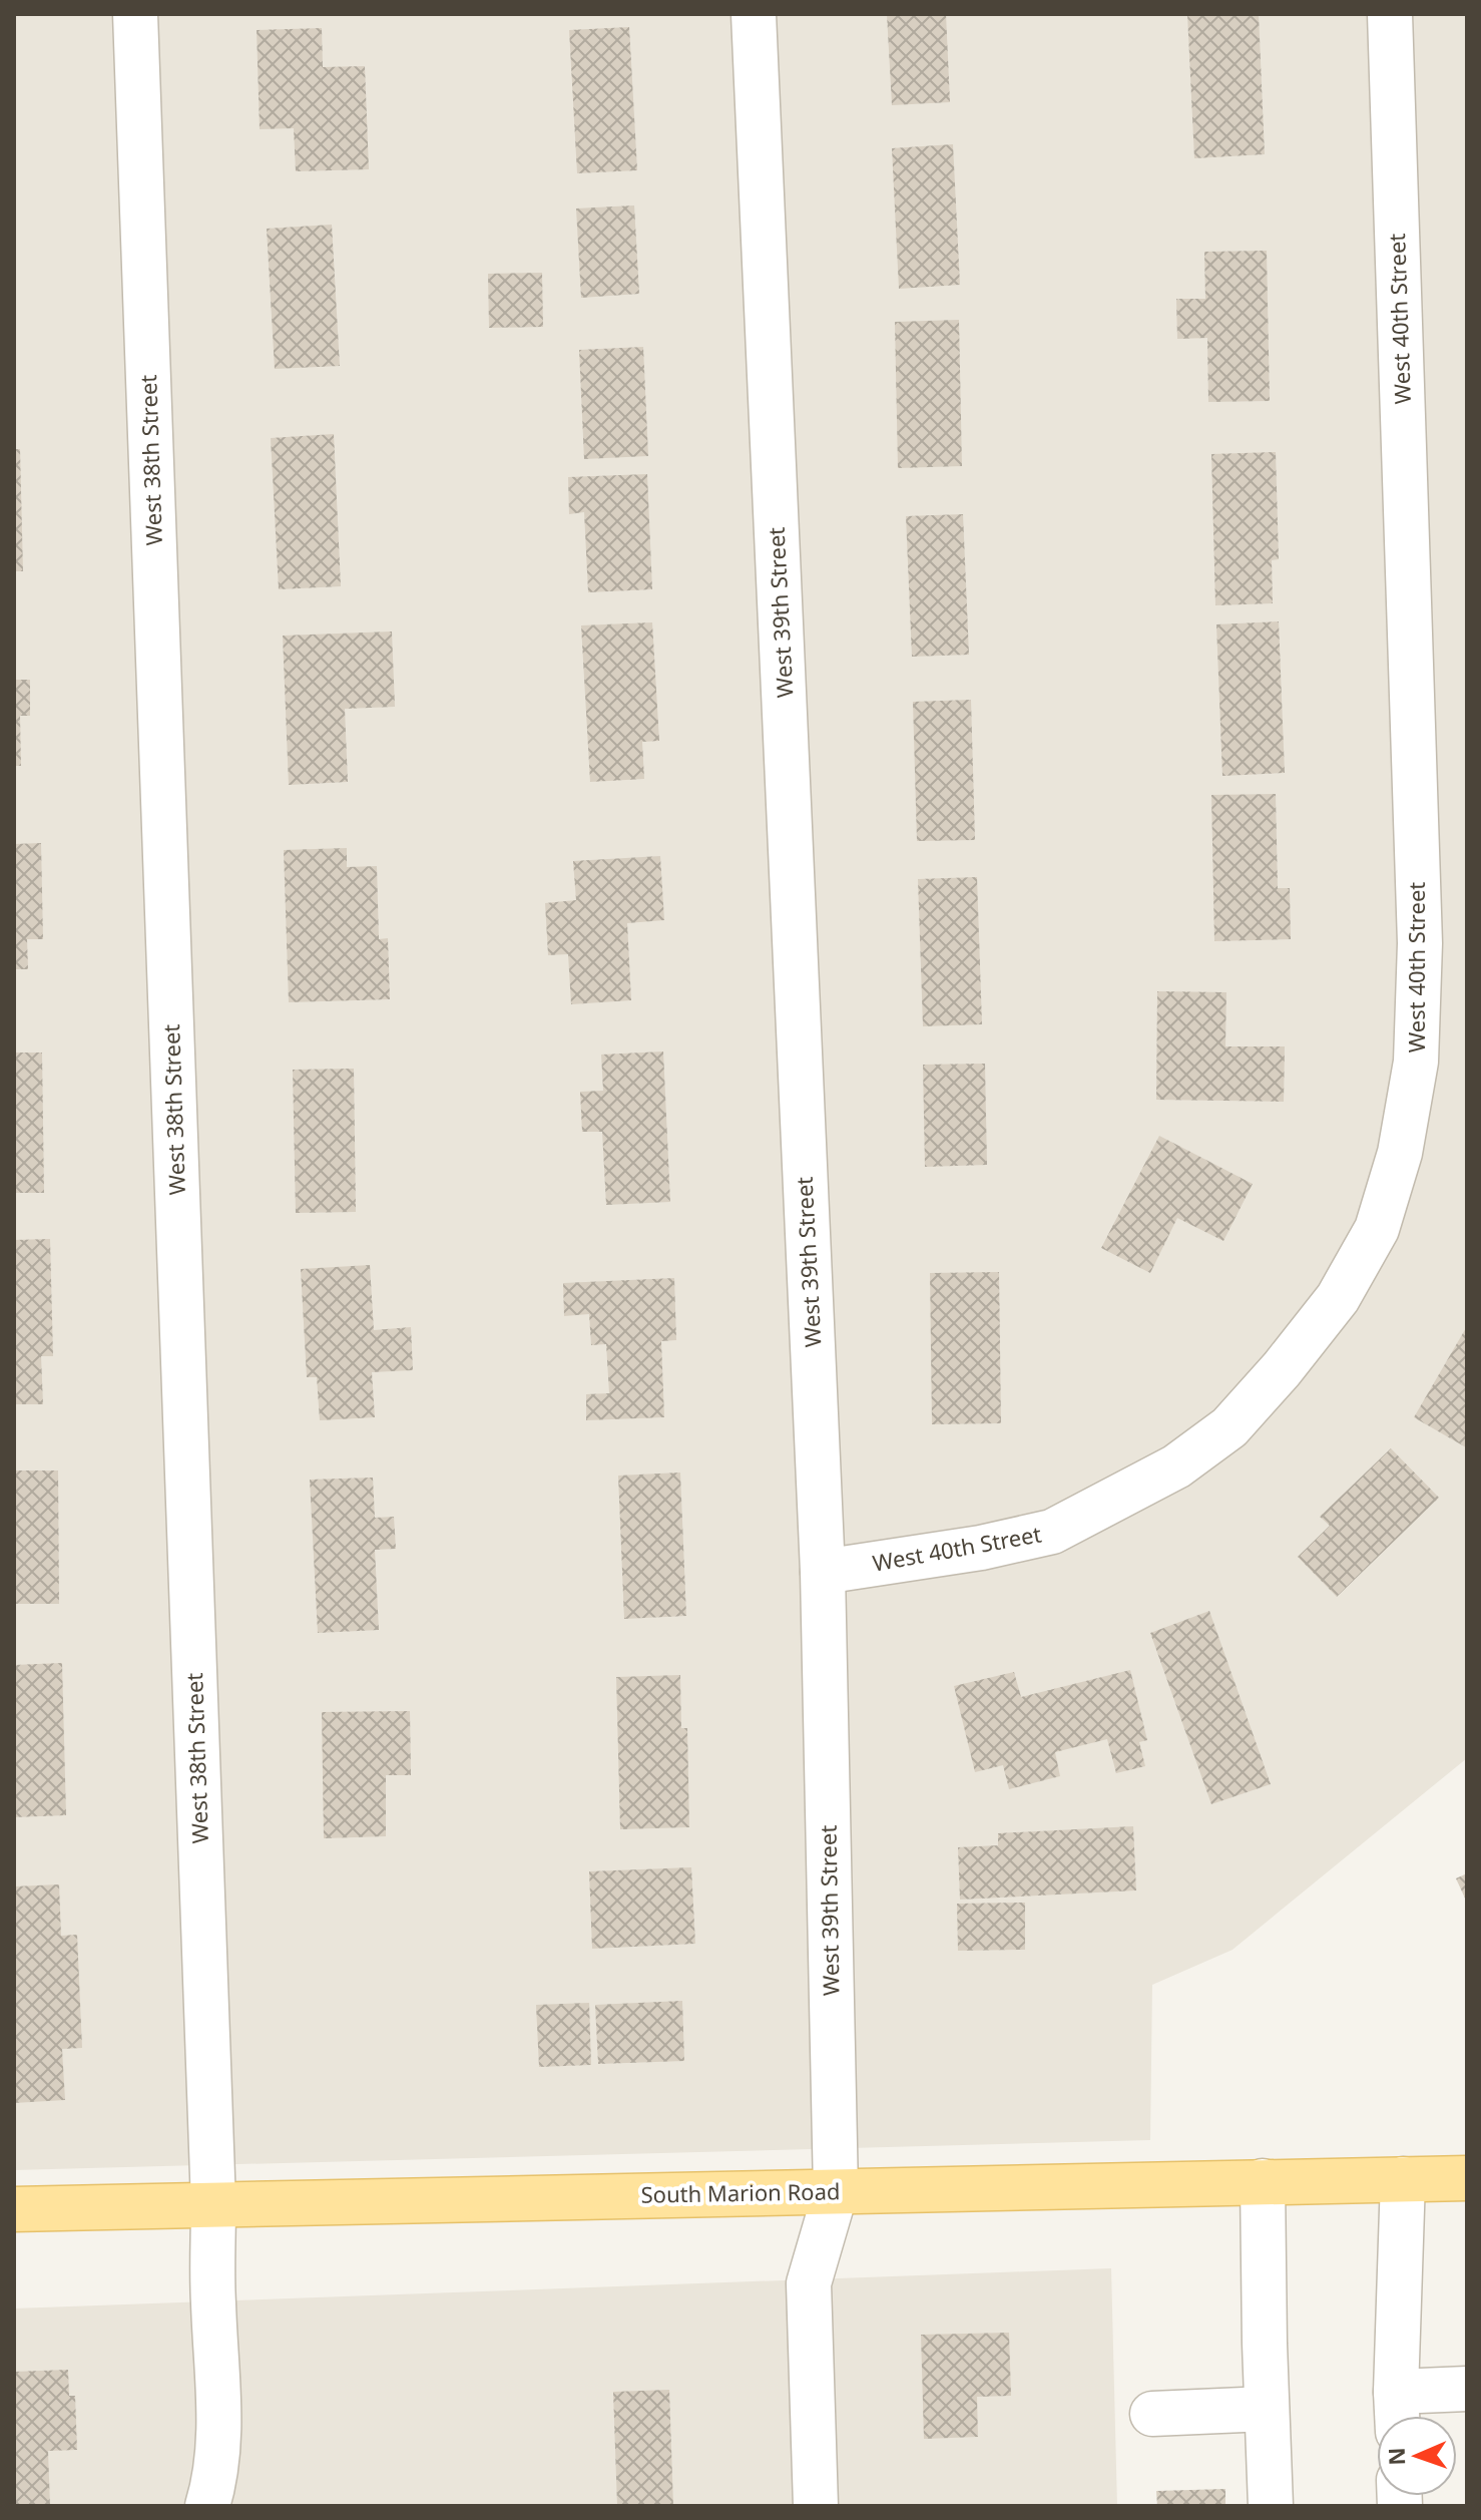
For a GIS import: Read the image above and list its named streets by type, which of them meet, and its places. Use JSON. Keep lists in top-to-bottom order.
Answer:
{
  "streets": {
    "main road": ["South Marion Road"],
    "street": ["West 40th Street", "West 38th Street", "West 39th Street"]
  },
  "crossings": [
    ["West 40th Street", "West 39th Street"],
    ["West 38th Street", "South Marion Road"],
    ["West 39th Street", "South Marion Road"]
  ],
  "north": "left"
}
